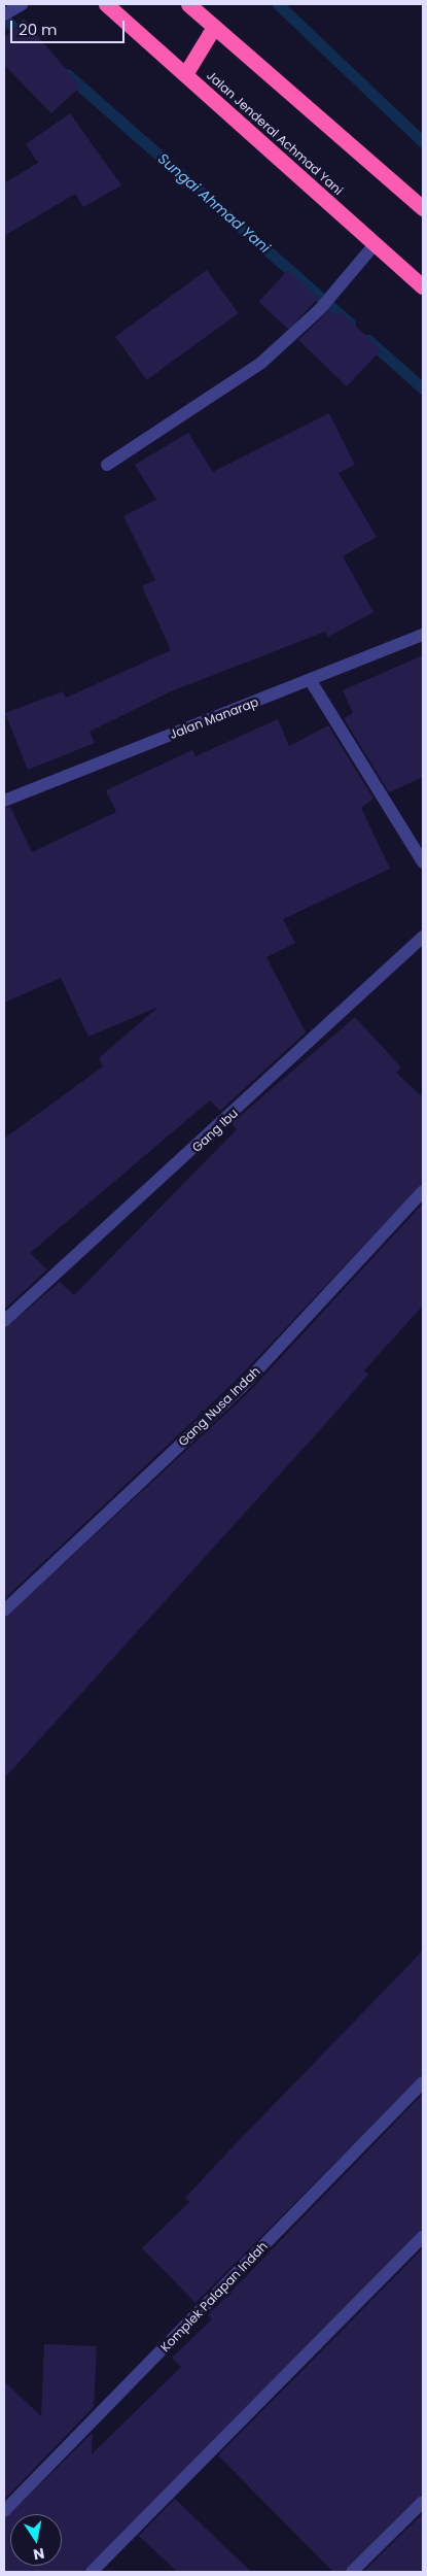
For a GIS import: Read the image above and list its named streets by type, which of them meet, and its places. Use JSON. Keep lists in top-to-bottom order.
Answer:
{
  "streets": {
    "highway": ["Jalan Jenderal Achmad Yani"],
    "street": [
      "Jalan Manarap",
      "Gang Ibu",
      "Gang Nusa Indah",
      "Komplek Palapan Indah"
    ]
  },
  "water": ["Sungai Ahmad Yani"],
  "scale_bar": "20 m",
  "north": "bottom"
}
